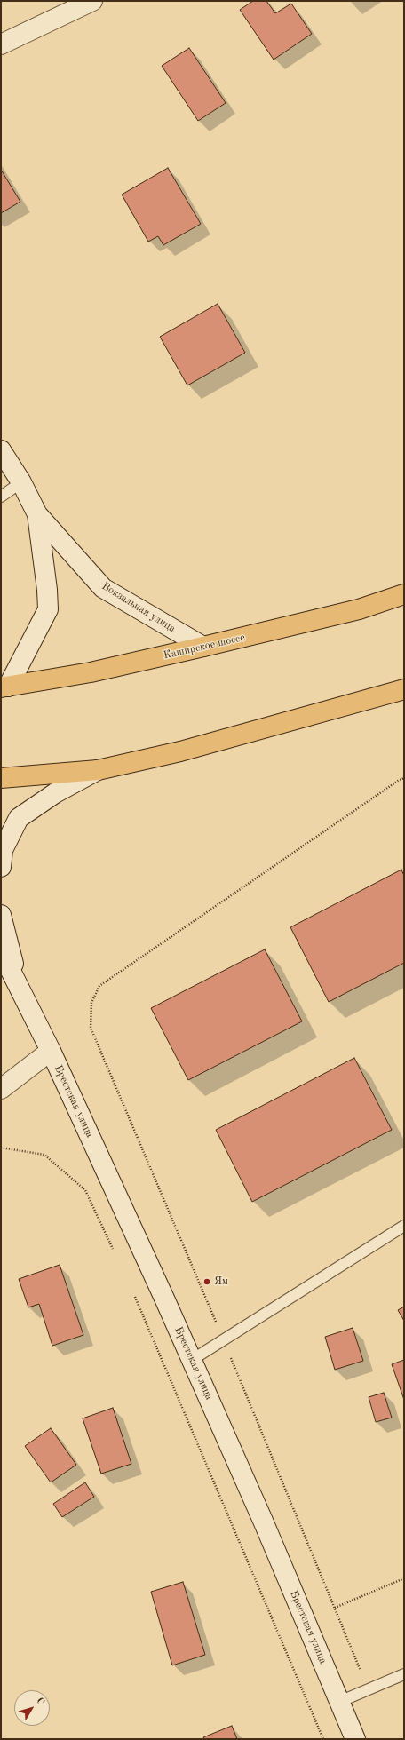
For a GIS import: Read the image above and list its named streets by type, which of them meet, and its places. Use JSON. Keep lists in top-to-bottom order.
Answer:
{
  "streets": {
    "main road": ["Вокзальная улица", "Каширское шоссе", "Брестская улица"]
  },
  "crossings": [
    ["Вокзальная улица", "Каширское шоссе"]
  ],
  "places": ["Ям"],
  "north": "top right"
}
